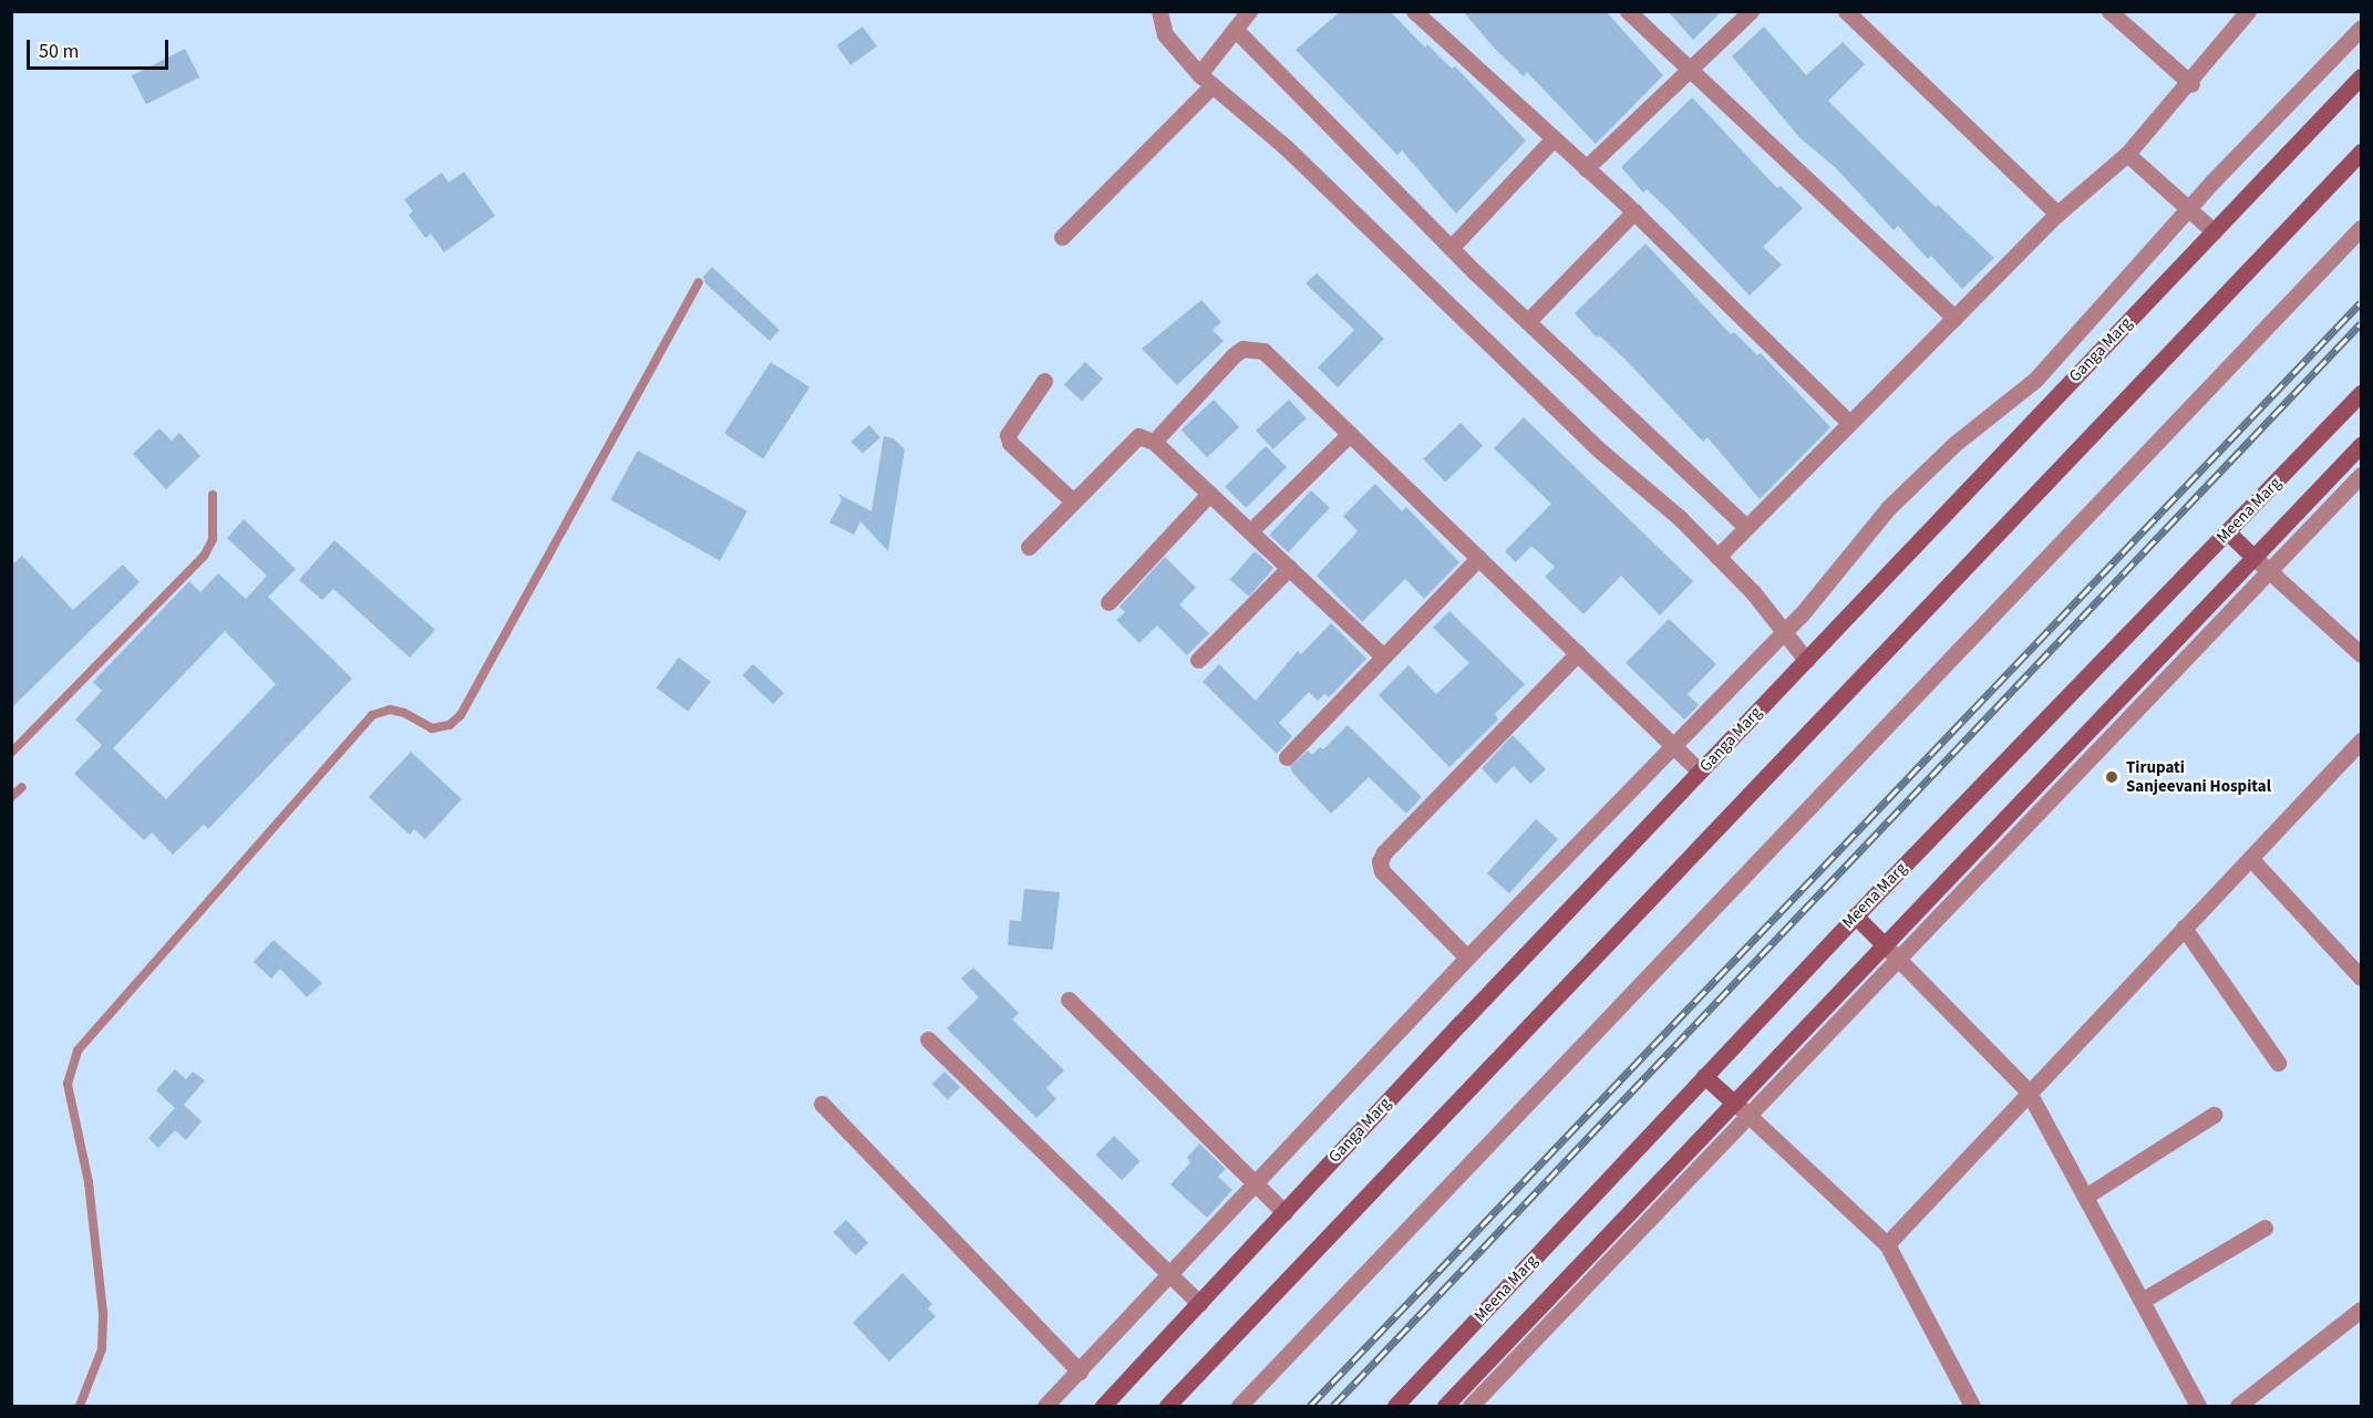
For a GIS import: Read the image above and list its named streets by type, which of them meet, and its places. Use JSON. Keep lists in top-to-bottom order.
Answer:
{
  "streets": {
    "street": ["Ganga Marg", "Meena Marg"]
  },
  "places": ["Tirupati Sanjeevani Hospital"],
  "scale_bar": "50 m"
}
